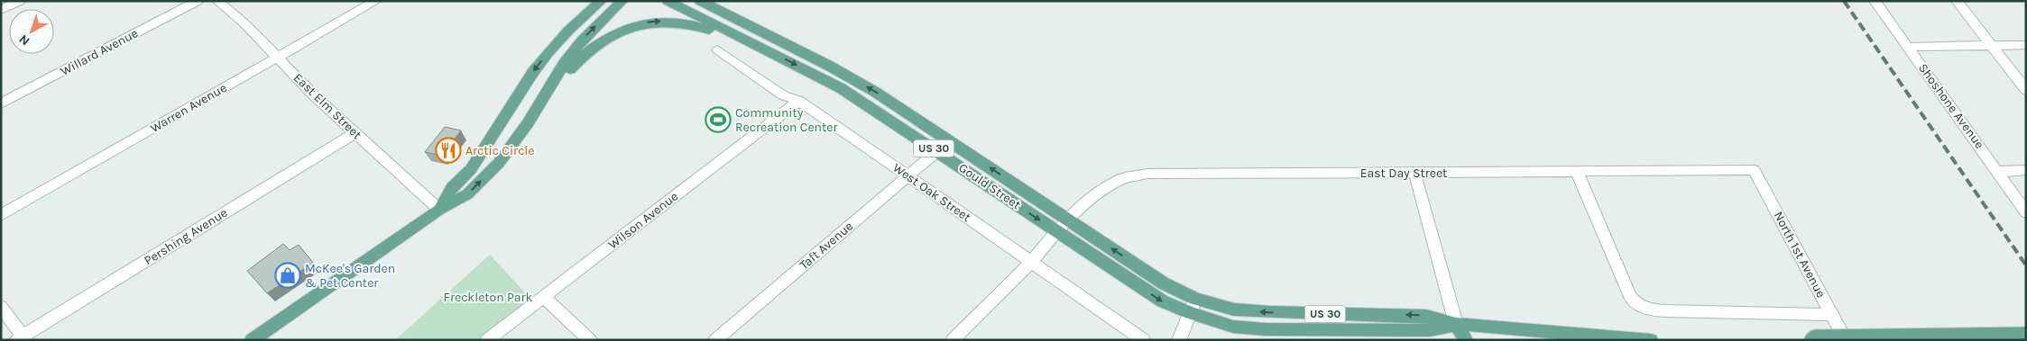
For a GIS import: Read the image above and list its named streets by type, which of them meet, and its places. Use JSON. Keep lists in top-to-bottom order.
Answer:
{
  "streets": {
    "main road": ["US 30", "Gould Street"],
    "street": [
      "Willard Avenue",
      "East Elm Street",
      "Shoshone Avenue",
      "Warren Avenue",
      "East Day Street",
      "West Oak Street",
      "Wilson Avenue",
      "Pershing Avenue",
      "Taft Avenue",
      "North 1st Avenue"
    ]
  },
  "crossings": [
    ["East Elm Street", "Warren Avenue"],
    ["East Elm Street", "Pershing Avenue"],
    ["US 30", "Gould Street"],
    ["East Day Street", "Gould Street"],
    ["East Day Street", "West Oak Street"],
    ["East Day Street", "North 1st Avenue"],
    ["Gould Street", "Taft Avenue"],
    ["West Oak Street", "Wilson Avenue"],
    ["West Oak Street", "Taft Avenue"]
  ],
  "parks": ["Freckleton Park"],
  "places": {
    "sports": ["Community Recreation Center"],
    "restaurant": ["Arctic Circle"],
    "shop": ["McKee's Garden & Pet Center"]
  },
  "north": "bottom left"
}
